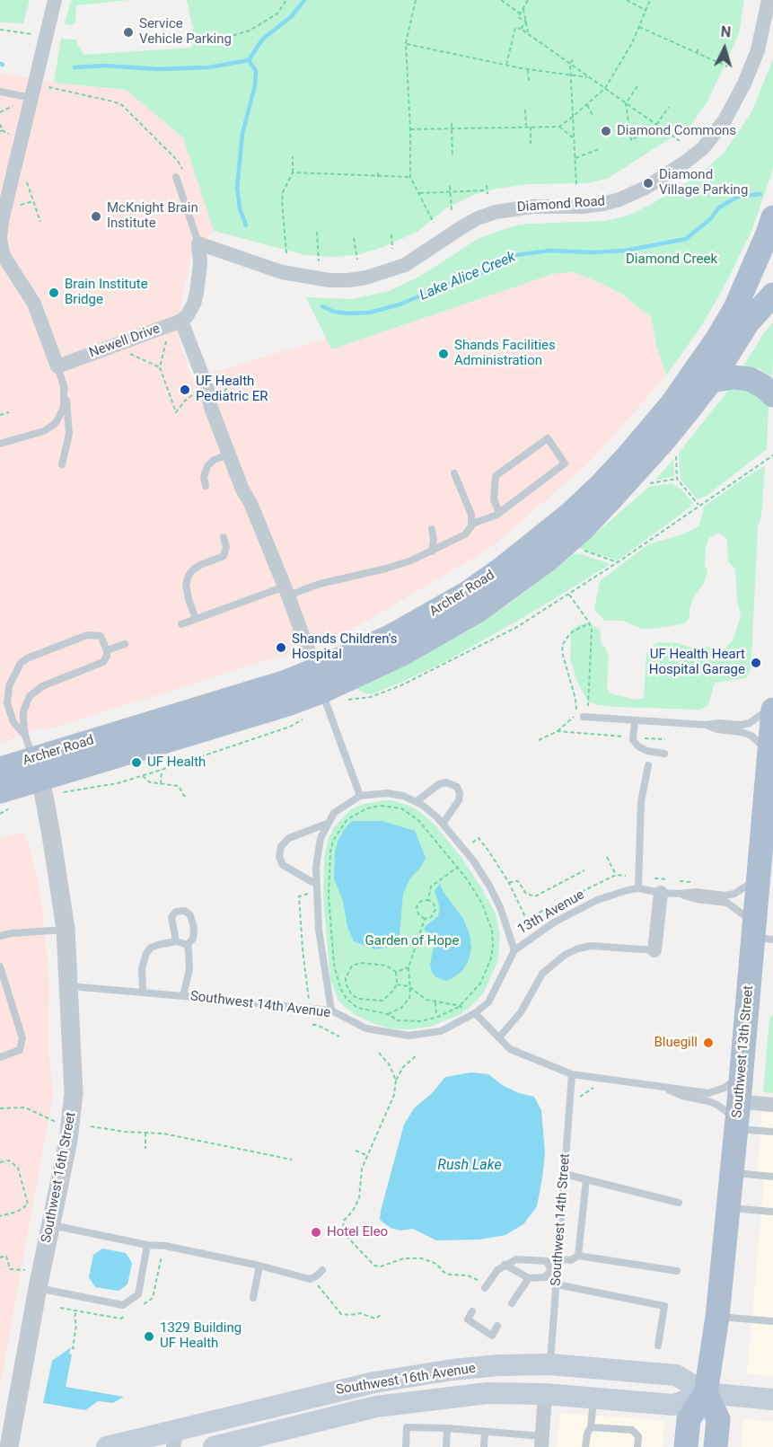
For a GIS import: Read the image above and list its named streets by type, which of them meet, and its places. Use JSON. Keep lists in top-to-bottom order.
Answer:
{
  "streets": {
    "main road": ["Archer Road", "Southwest 13th Street", "Southwest 16th Avenue"],
    "street": ["Diamond Road", "Newell Drive", "Southwest 16th Street"],
    "lane": ["13th Avenue", "Southwest 14th Avenue", "Southwest 14th Street"]
  },
  "crossings": [
    ["Archer Road", "Southwest 16th Street"],
    ["13th Avenue", "Southwest 13th Street"],
    ["Southwest 14th Avenue", "Southwest 16th Street"],
    ["Southwest 13th Street", "Southwest 16th Avenue"],
    ["Southwest 14th Street", "Southwest 16th Avenue"]
  ],
  "water": ["Lake Alice Creek", "Rush Lake"],
  "parks": ["Diamond Creek", "Garden of Hope"],
  "places": [
    "Service Vehicle Parking",
    "Diamond Commons",
    "Diamond Village Parking",
    "McKnight Brain Institute",
    "Brain Institute Bridge",
    "Shands Facilities Administration",
    "UF Health Pediatric ER",
    "Shands Children's Hospital",
    "UF Health Heart Hospital Garage",
    "UF Health",
    "Bluegill",
    "Hotel Eleo",
    "1329 Building UF Health"
  ],
  "north": "top"
}
